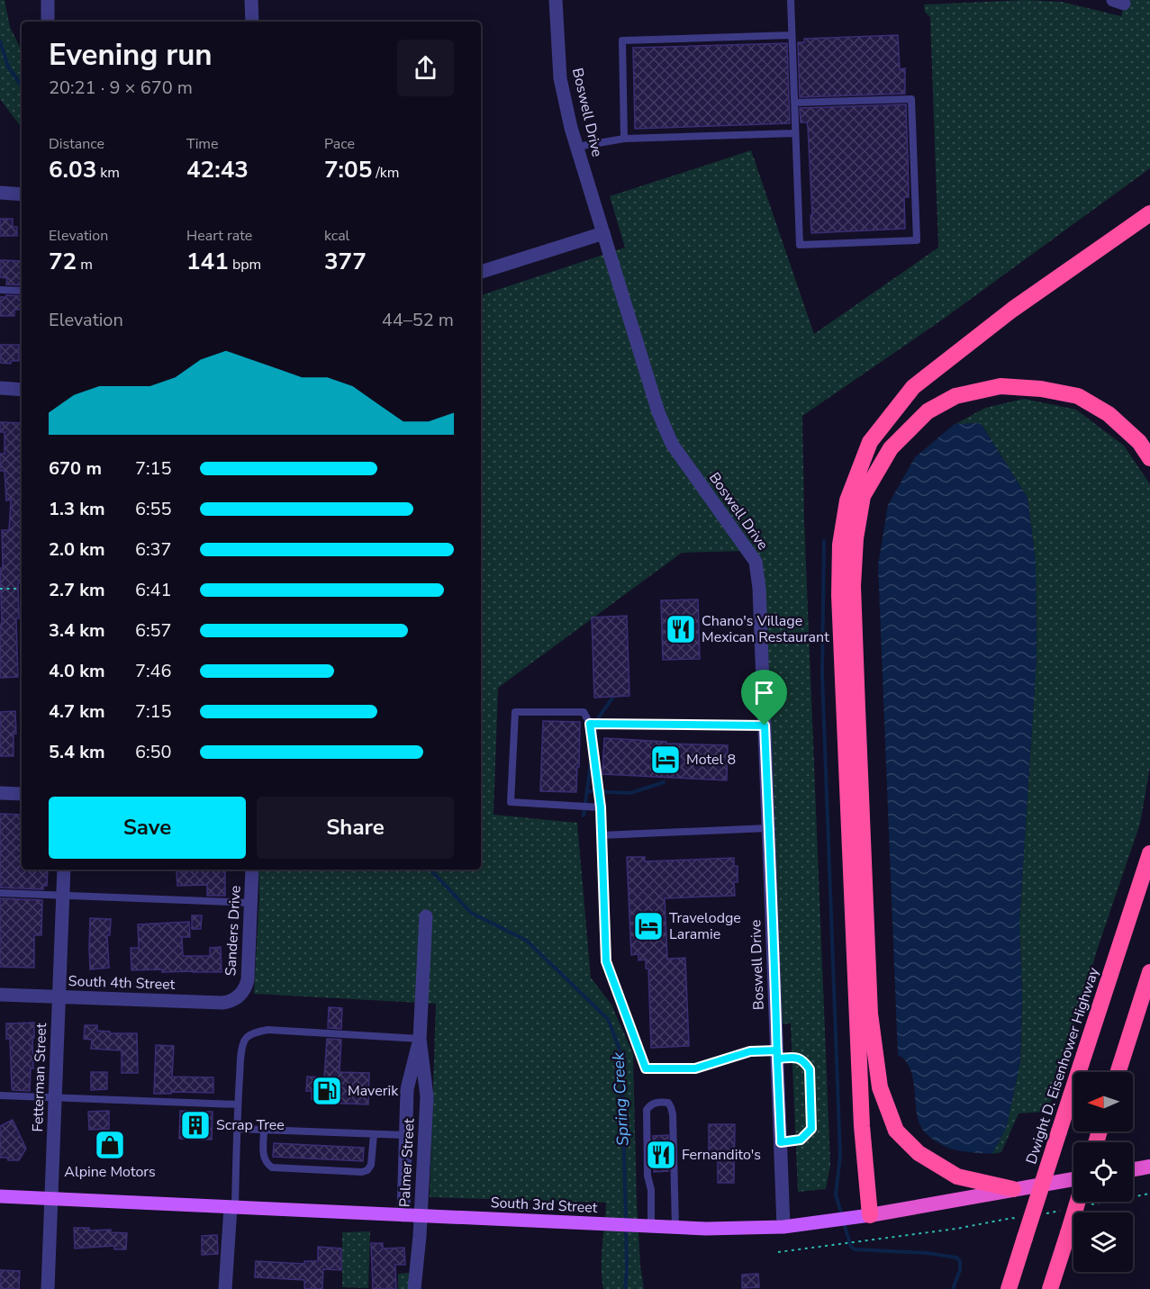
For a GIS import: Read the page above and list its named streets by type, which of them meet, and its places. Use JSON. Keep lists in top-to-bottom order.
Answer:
{
  "streets": {
    "highway": ["Dwight D. Eisenhower Highway", "South 3rd Street"],
    "street": [
      "Boswell Drive",
      "Sanders Drive",
      "South 4th Street",
      "Fetterman Street",
      "Palmer Street"
    ]
  },
  "crossings": [
    ["Boswell Drive", "South 3rd Street"],
    ["Sanders Drive", "South 4th Street"],
    ["South 4th Street", "Fetterman Street"],
    ["Fetterman Street", "South 3rd Street"],
    ["Palmer Street", "South 3rd Street"]
  ],
  "water": ["Spring Creek"],
  "places": {
    "restaurant": ["Chano's Village Mexican Restaurant", "Fernandito's"],
    "hotel": ["Motel 8", "Travelodge Laramie"],
    "fuel station": ["Maverik"],
    "building": ["Scrap Tree"],
    "shop": ["Alpine Motors"]
  },
  "north": "left",
  "page": {
    "heading": ["Evening run", "20:21 · 9 × 670 m"],
    "stats": [
      ["Distance", "6.03 km"],
      ["Time", "42:43"],
      ["Pace", "7:05 /km"],
      ["Elevation", "72 m"],
      ["Heart rate", "141 bpm"],
      ["kcal", "377"]
    ],
    "chart": ["Elevation", "44–52 m"],
    "list": [
      {
        "name": "670 m",
        "note": "7:15"
      },
      {
        "name": "1.3 km",
        "note": "6:55"
      },
      {
        "name": "2.0 km",
        "note": "6:37"
      },
      {
        "name": "2.7 km",
        "note": "6:41"
      },
      {
        "name": "3.4 km",
        "note": "6:57"
      },
      {
        "name": "4.0 km",
        "note": "7:46"
      },
      {
        "name": "4.7 km",
        "note": "7:15"
      },
      {
        "name": "5.4 km",
        "note": "6:50"
      }
    ],
    "buttons": ["Save", "Share"]
  }
}
